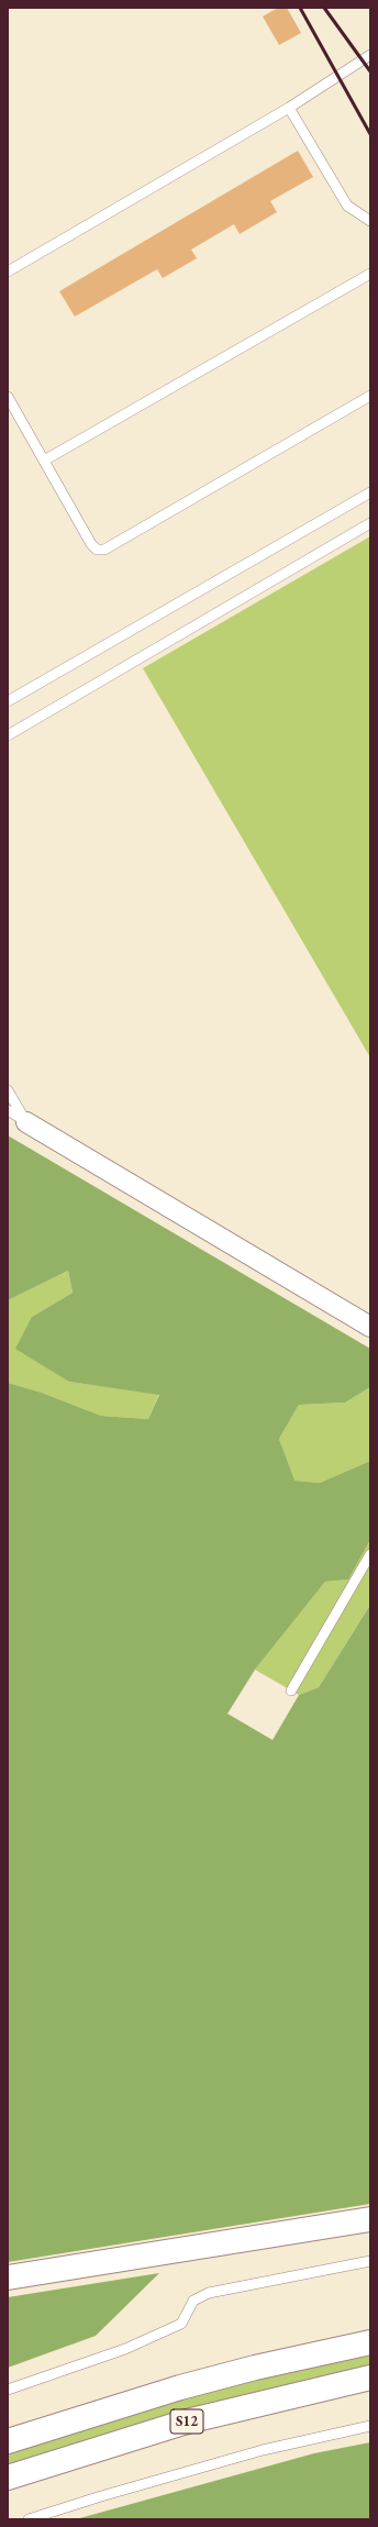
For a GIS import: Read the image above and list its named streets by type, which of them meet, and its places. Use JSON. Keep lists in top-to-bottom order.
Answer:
{
  "streets": {
    "main road": ["S12"]
  }
}
